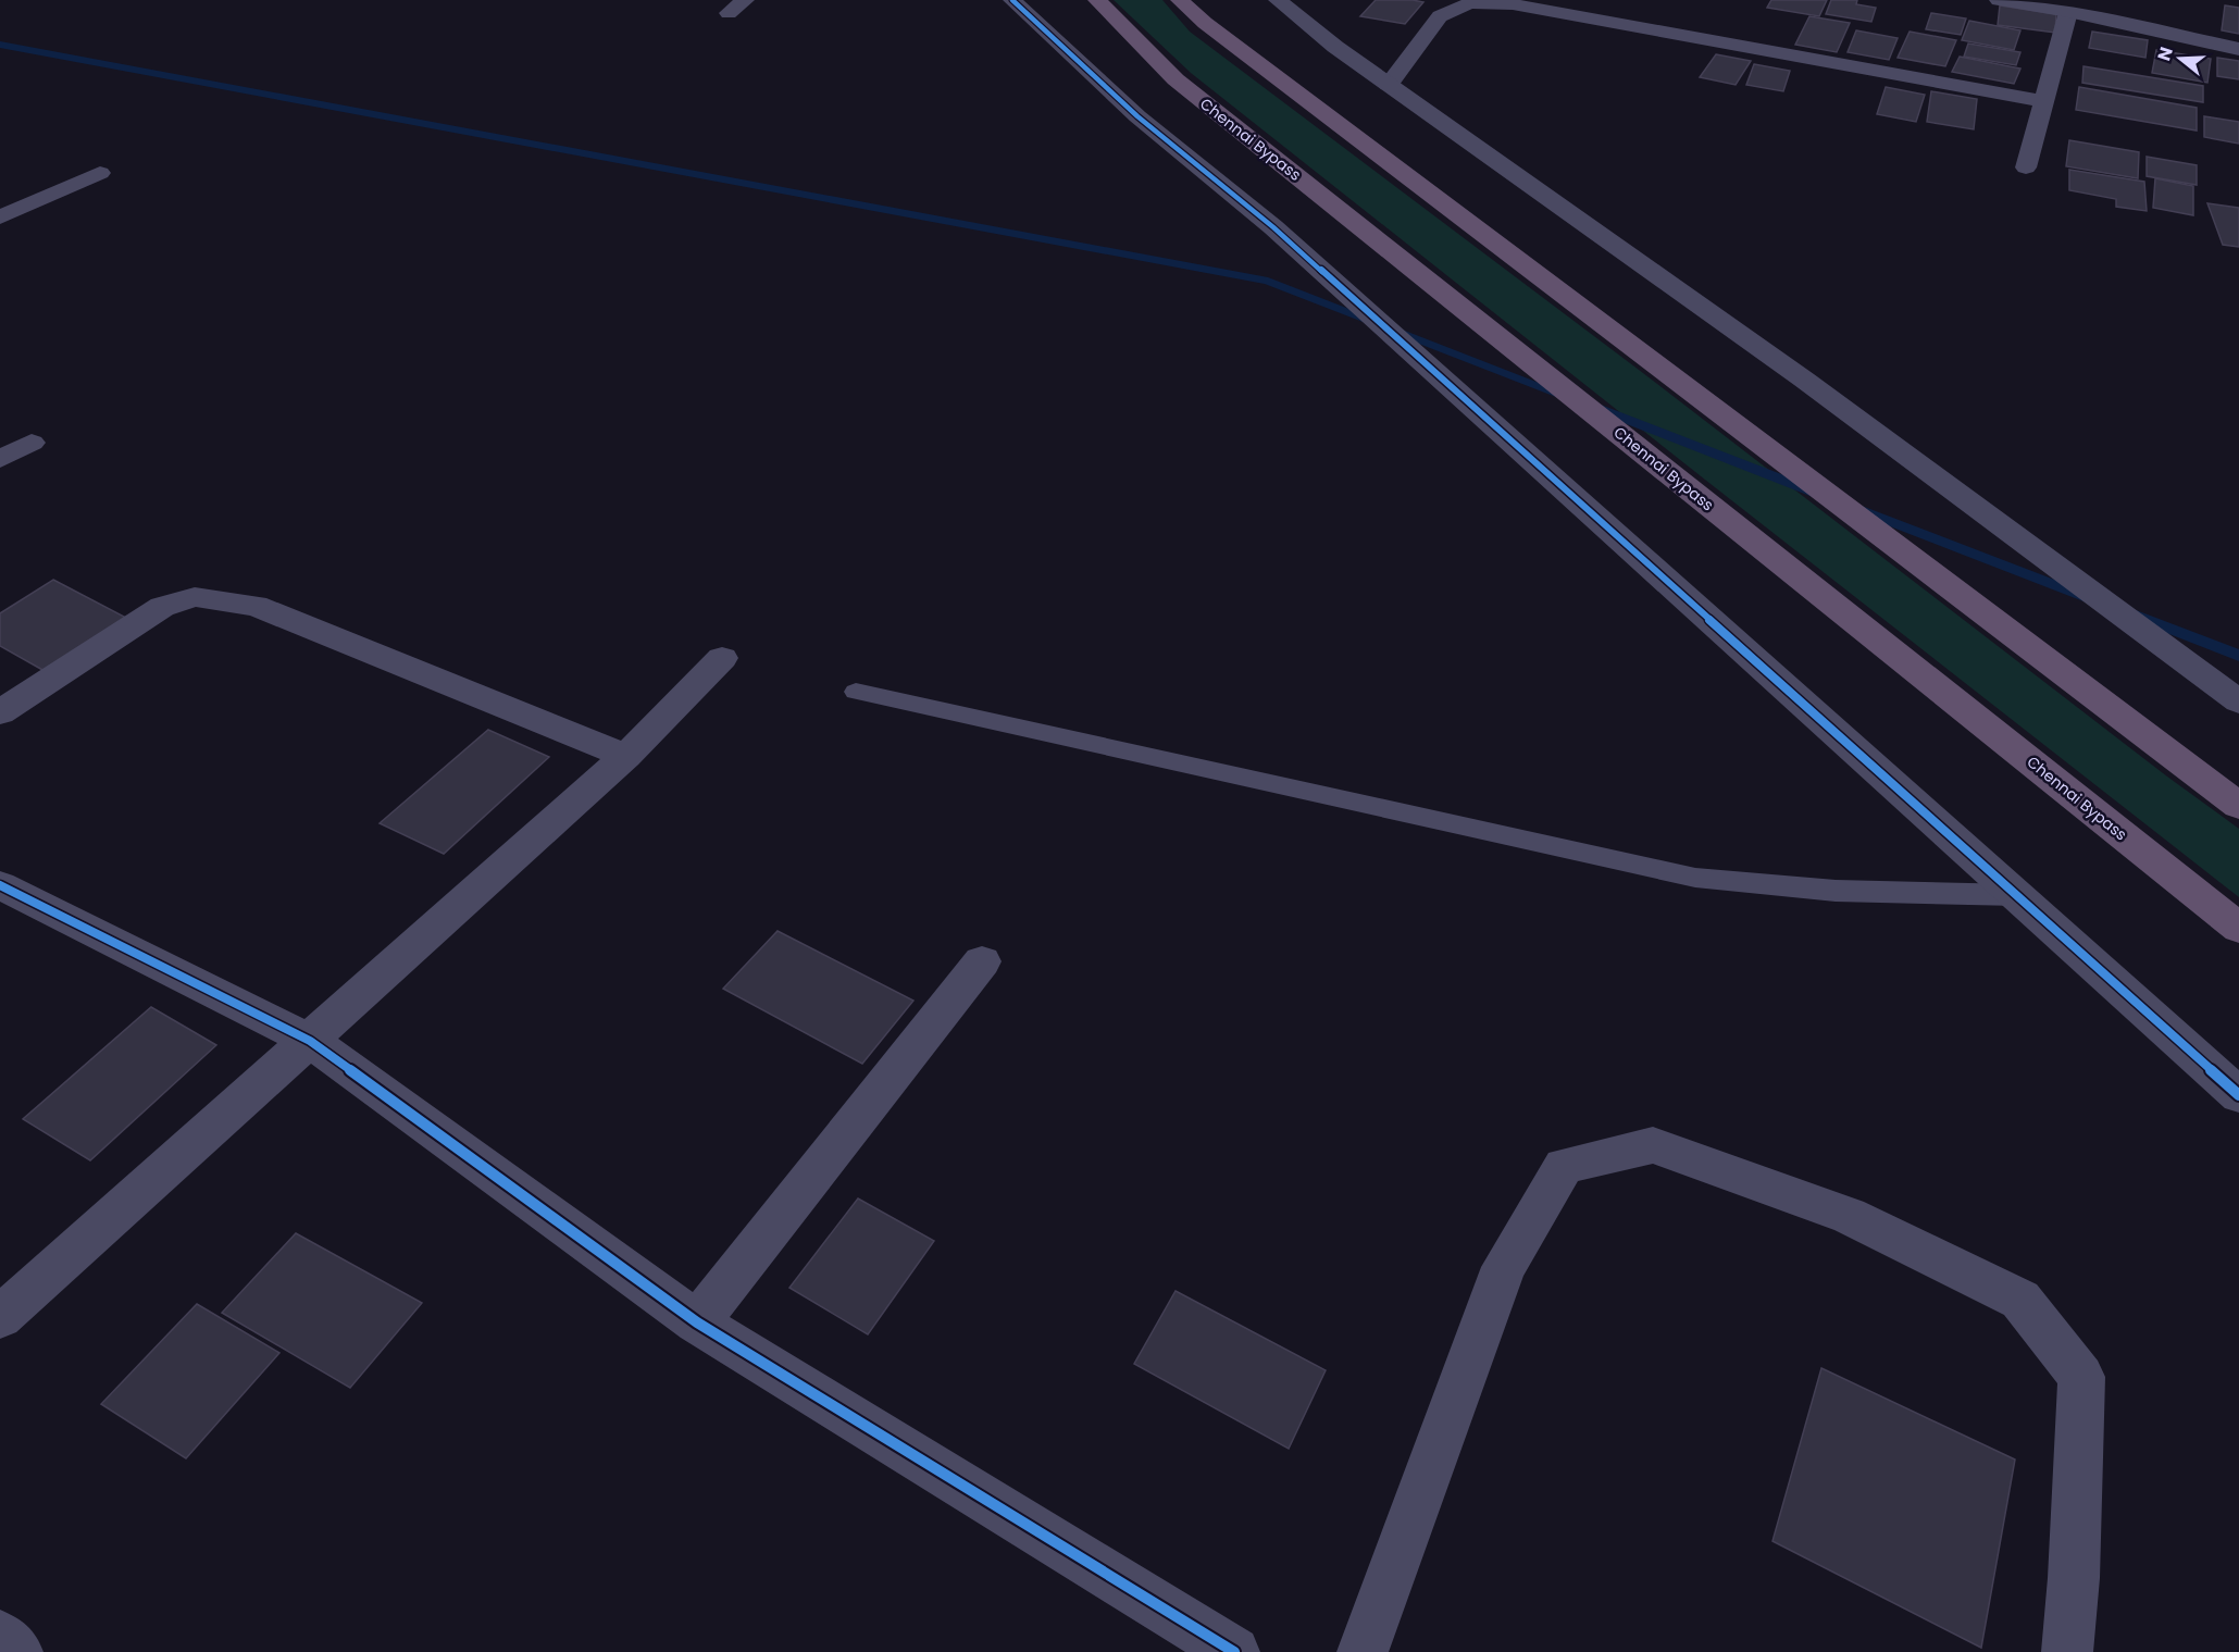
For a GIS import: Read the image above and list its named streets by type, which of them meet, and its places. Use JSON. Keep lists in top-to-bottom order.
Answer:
{
  "streets": {
    "highway": ["Chennai Bypass"]
  },
  "north": "left"
}
